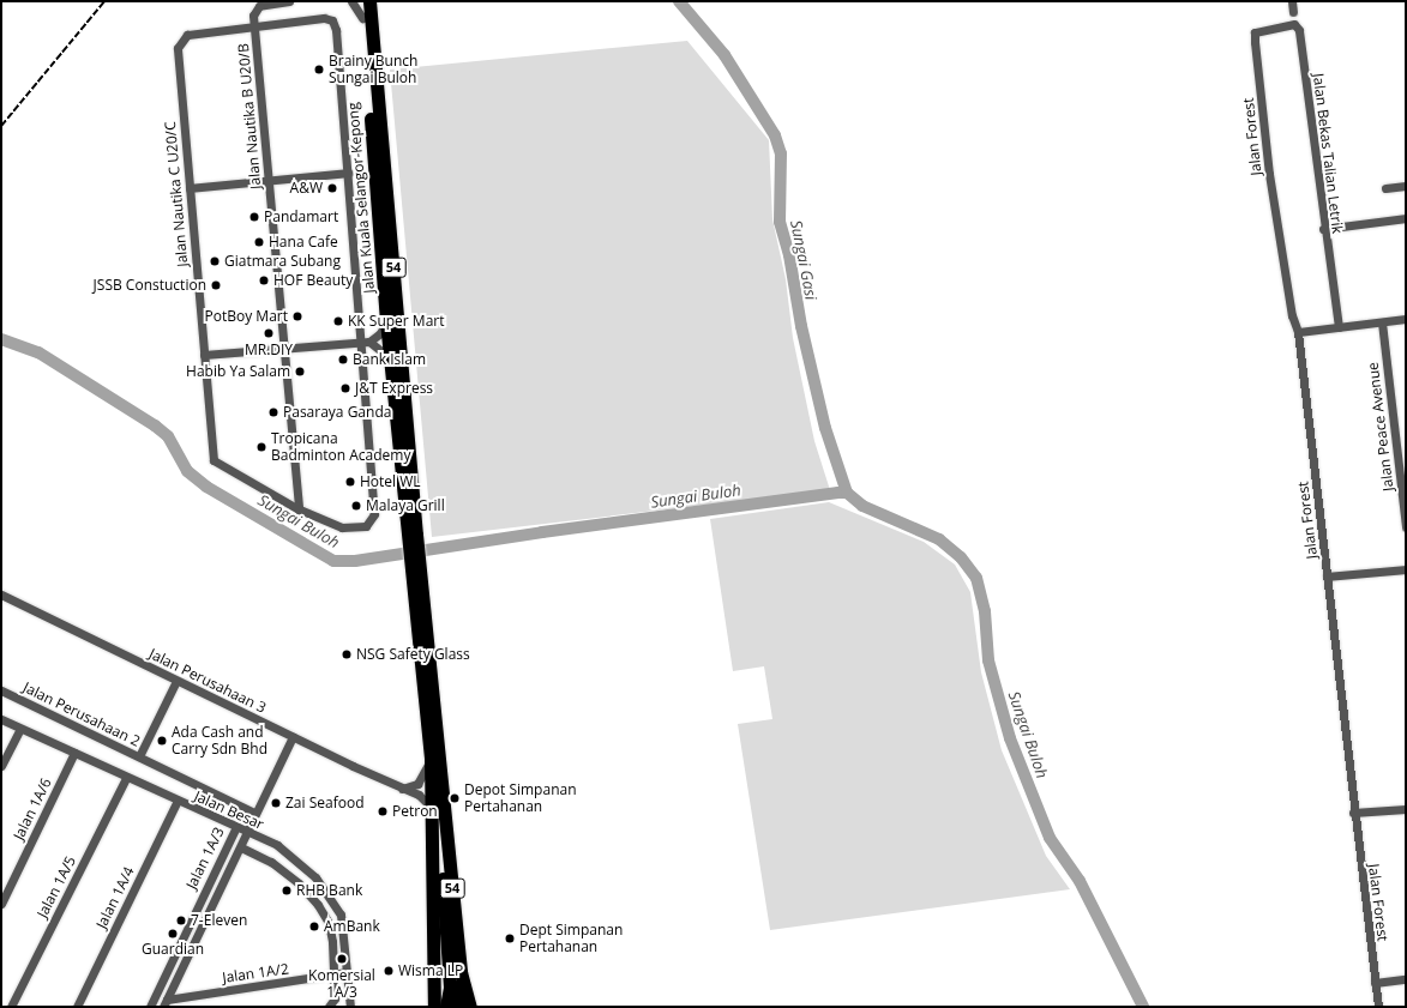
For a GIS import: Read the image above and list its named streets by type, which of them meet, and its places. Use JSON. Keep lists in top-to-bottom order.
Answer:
{
  "streets": {
    "highway": ["Jalan Kuala Selangor-Kepong", "54"],
    "street": [
      "Jalan Nautika B U20/B",
      "Jalan Forest",
      "Jalan Bekas Talian Letrik",
      "Jalan Nautika C U20/C",
      "Jalan Peace Avenue",
      "Jalan Perusahaan 3",
      "Jalan Perusahaan 2",
      "Jalan 1A/6",
      "Jalan Besar",
      "Jalan 1A/3",
      "Jalan 1A/5",
      "Jalan 1A/4",
      "Jalan 1A/2"
    ]
  },
  "crossings": [
    ["Jalan Nautika B U20/B", "Jalan Nautika C U20/C"],
    ["Jalan Forest", "Jalan Bekas Talian Letrik"],
    ["Jalan Kuala Selangor-Kepong", "54"],
    ["54", "Jalan Perusahaan 3"],
    ["Jalan Perusahaan 3", "Jalan 1A/3"],
    ["Jalan Perusahaan 2", "Jalan 1A/3"],
    ["Jalan 1A/6", "Jalan Besar"],
    ["Jalan Besar", "Jalan 1A/3"],
    ["Jalan Besar", "Jalan 1A/5"],
    ["Jalan Besar", "Jalan 1A/4"],
    ["Jalan Besar", "Jalan 1A/2"],
    ["Jalan 1A/3", "Jalan 1A/2"]
  ],
  "water": ["Sungai Gasi", "Sungai Buloh"],
  "places": [
    "Brainy Bunch Sungai Buloh",
    "A&W",
    "Pandamart",
    "Hana Cafe",
    "Giatmara Subang",
    "HOF Beauty",
    "JSSB Constuction",
    "PotBoy Mart",
    "KK Super Mart",
    "MR.DIY",
    "Bank Islam",
    "Habib Ya Salam",
    "J&T Express",
    "Pasaraya Ganda",
    "Tropicana Badminton Academy",
    "Hotel WL",
    "Malaya Grill",
    "NSG Safety Glass",
    "Ada Cash and Carry Sdn Bhd",
    "Depot Simpanan Pertahanan",
    "Zai Seafood",
    "Petron",
    "RHB Bank",
    "7-Eleven",
    "AmBank",
    "Guardian",
    "Dept Simpanan Pertahanan",
    "Komersial 1A/3",
    "Wisma LP"
  ]
}
